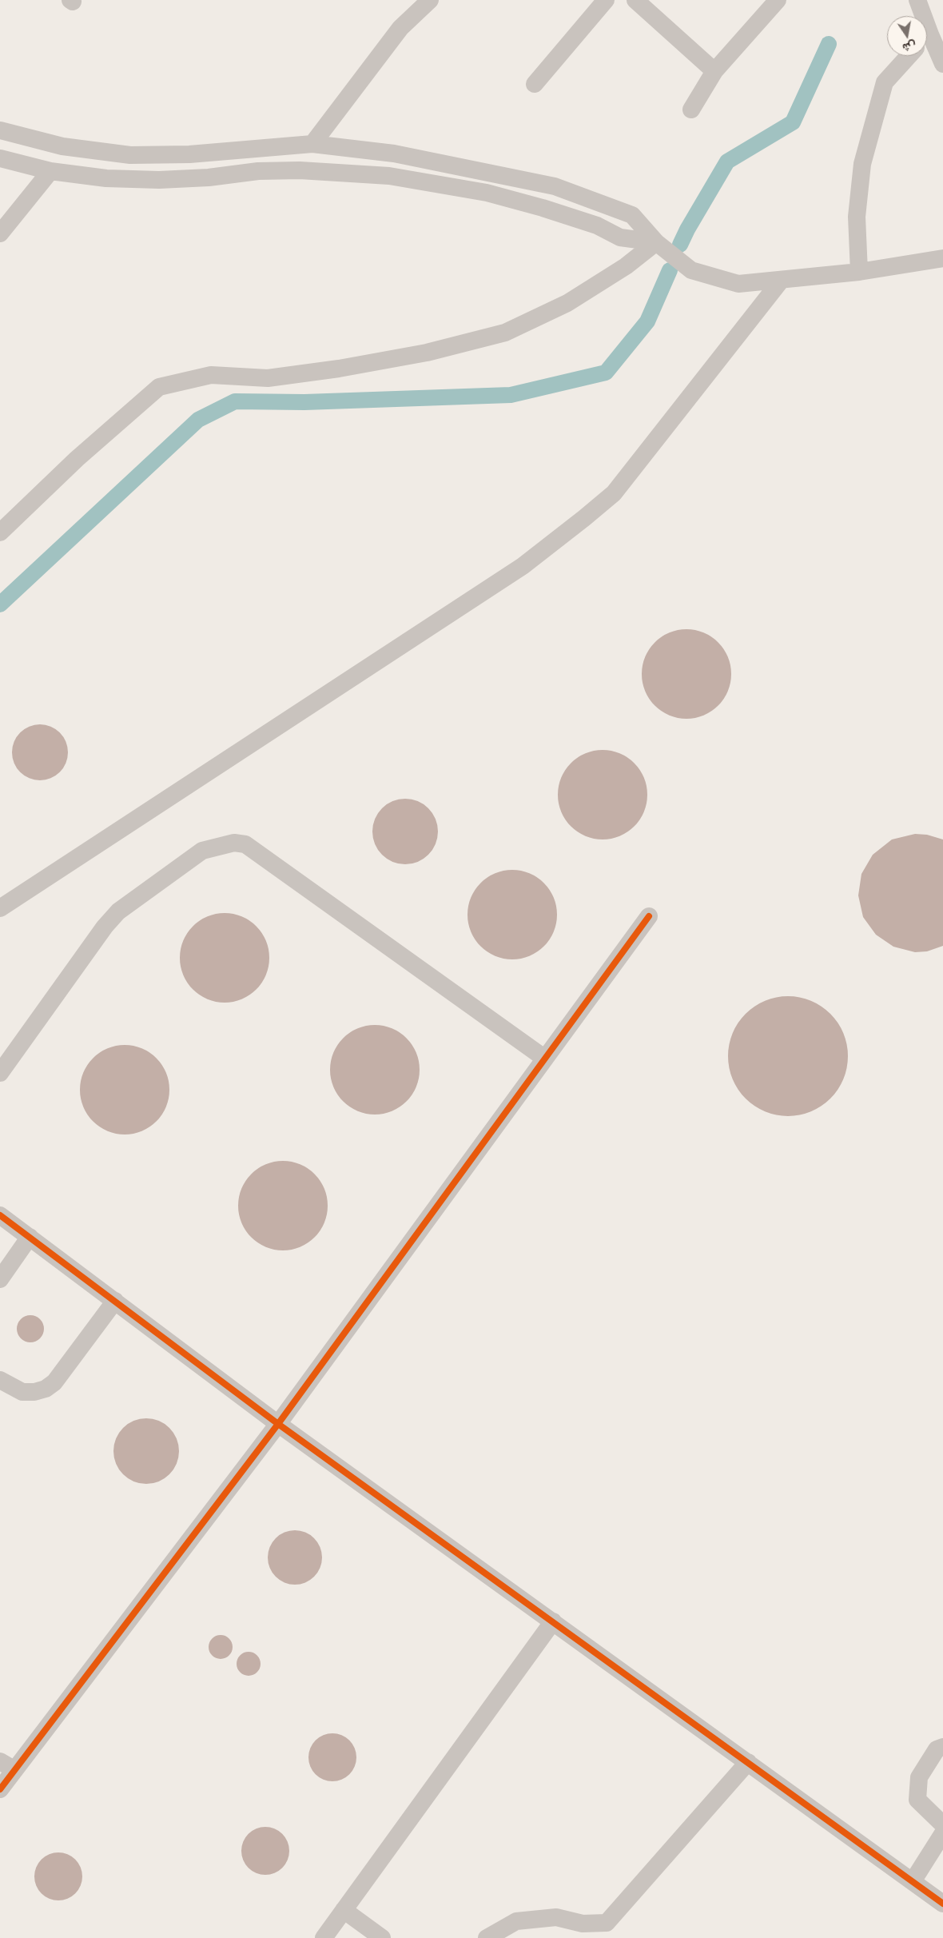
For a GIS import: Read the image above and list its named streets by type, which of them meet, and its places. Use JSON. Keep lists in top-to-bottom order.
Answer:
{
  "north": "bottom"
}
